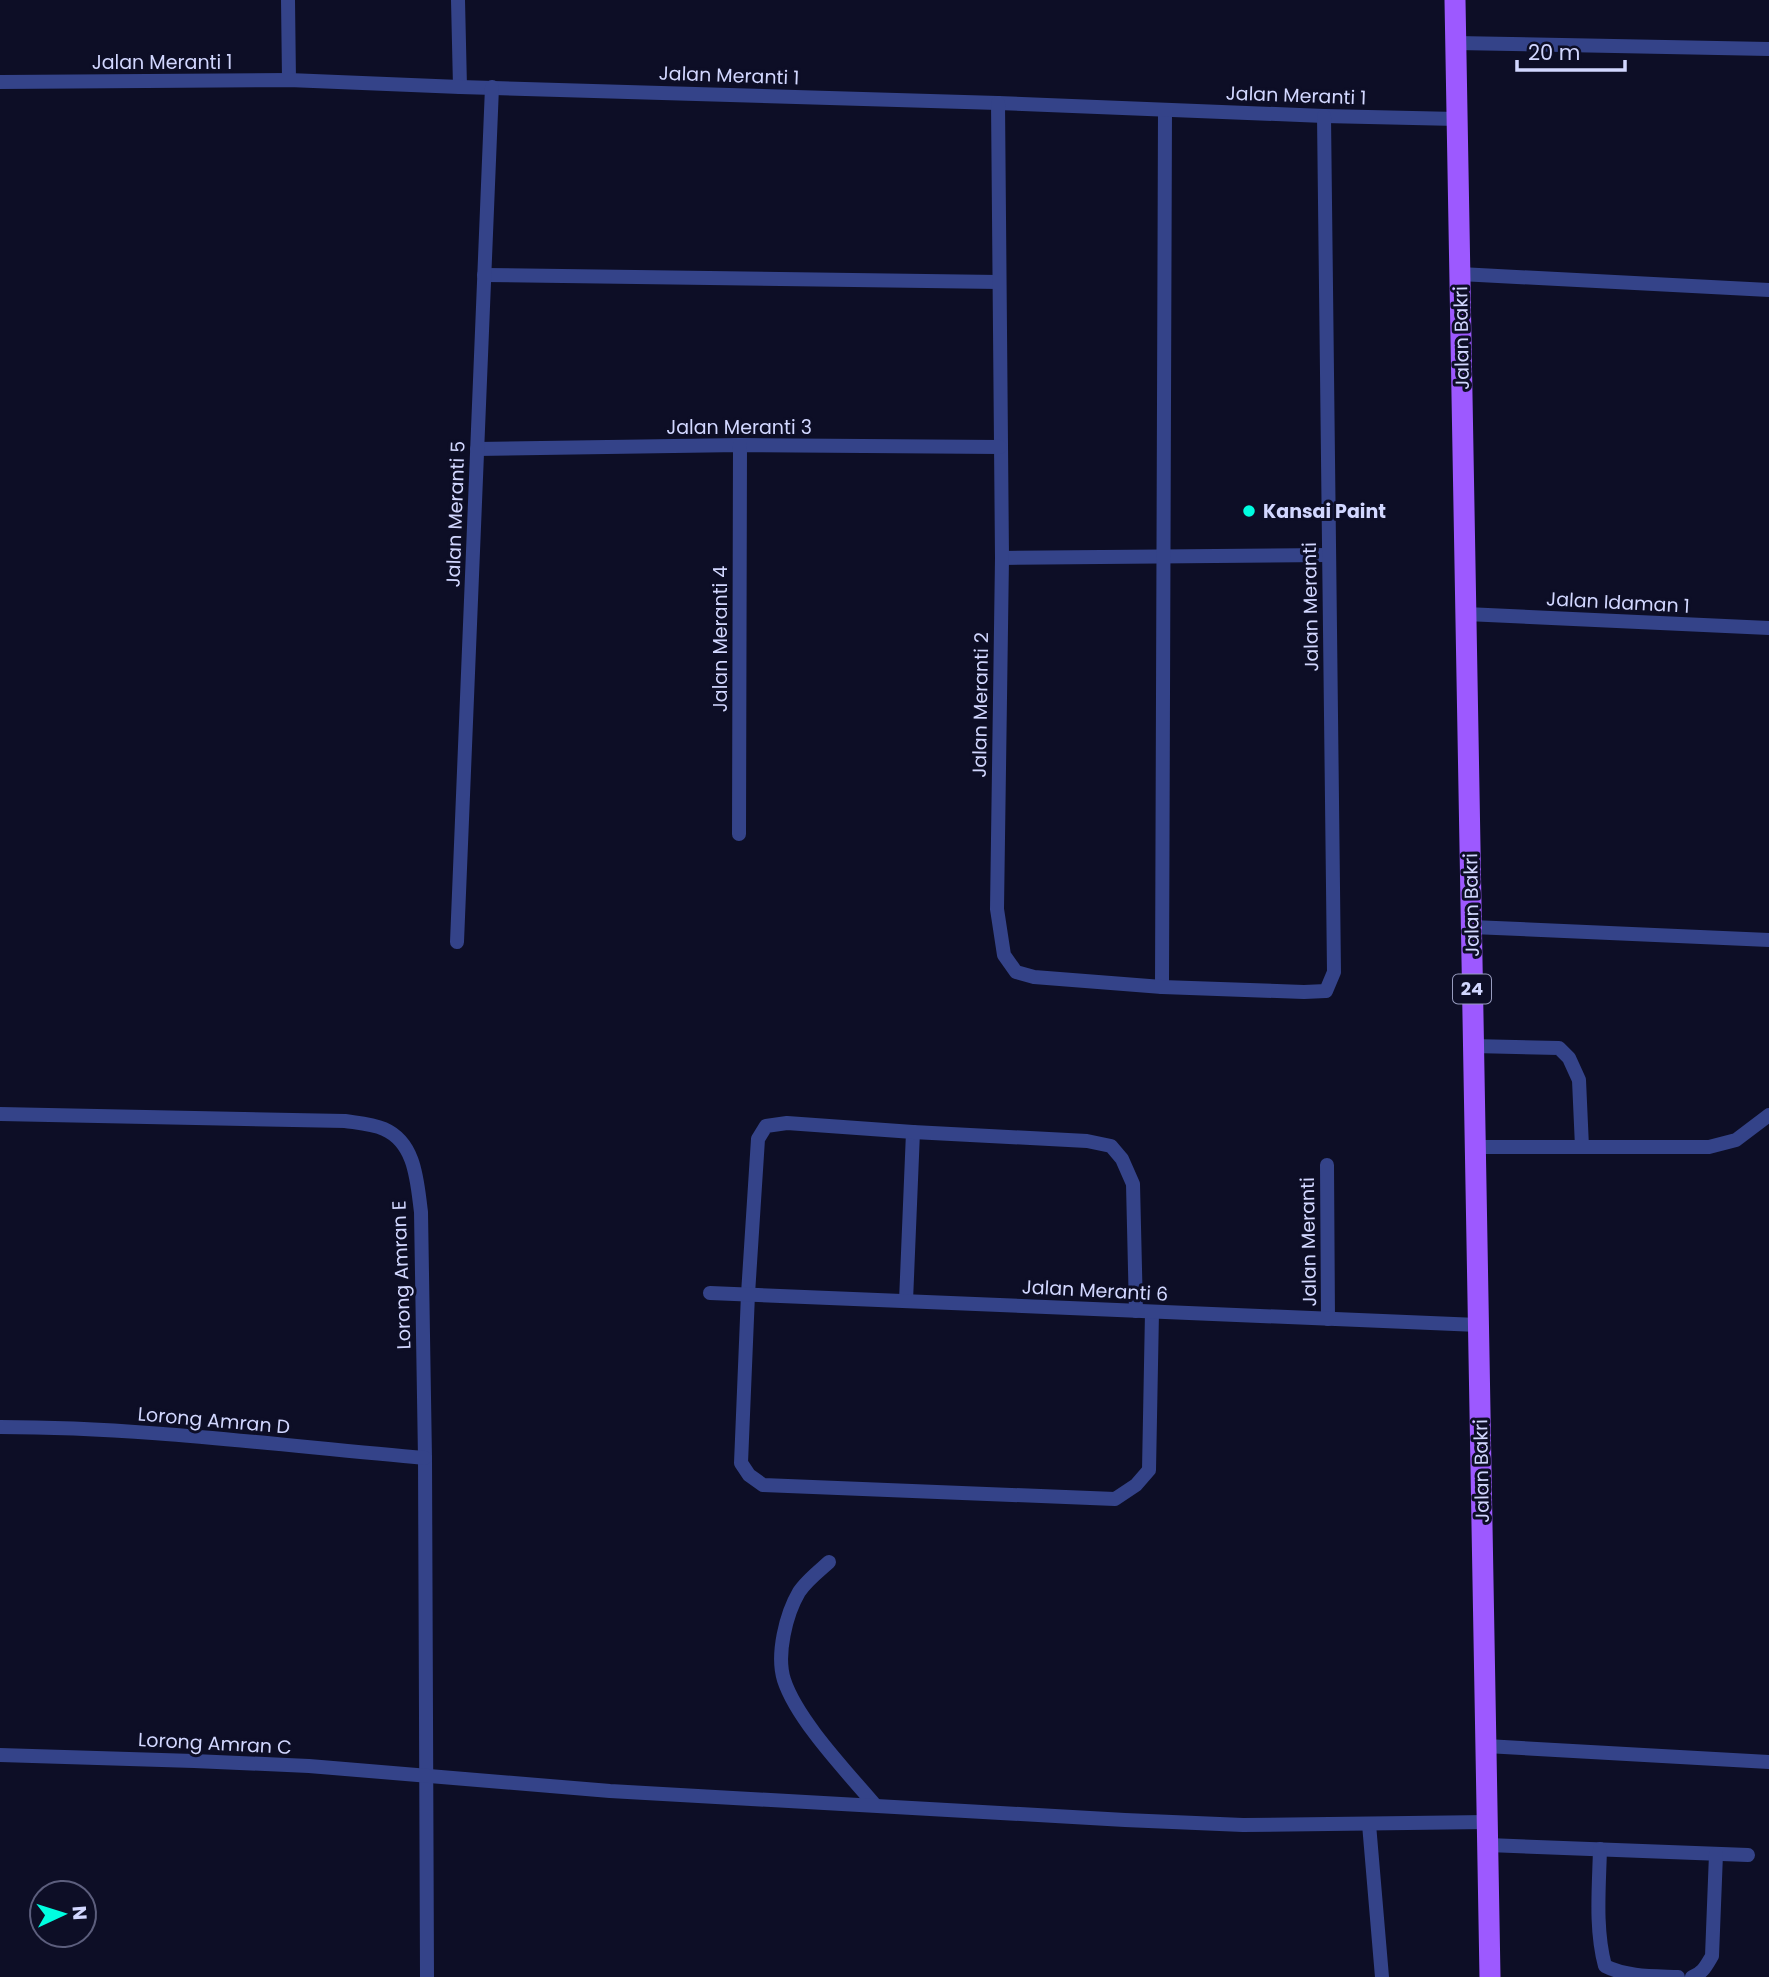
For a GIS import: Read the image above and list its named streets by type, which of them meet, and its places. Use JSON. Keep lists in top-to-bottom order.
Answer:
{
  "streets": {
    "main road": ["Jalan Bakri", "24"],
    "street": [
      "Jalan Meranti 1",
      "Jalan Meranti 3",
      "Jalan Meranti 5",
      "Jalan Idaman 1",
      "Jalan Meranti",
      "Jalan Meranti 4",
      "Jalan Meranti 2",
      "Lorong Amran E",
      "Jalan Meranti 6",
      "Lorong Amran D",
      "Lorong Amran C"
    ]
  },
  "crossings": [
    ["Jalan Meranti 1", "Jalan Bakri"],
    ["Jalan Meranti 1", "Jalan Meranti 5"],
    ["Jalan Meranti 1", "Jalan Meranti"],
    ["Jalan Meranti 1", "Jalan Meranti 2"],
    ["Jalan Bakri", "Jalan Idaman 1"],
    ["Jalan Bakri", "Jalan Meranti 6"],
    ["Jalan Bakri", "Lorong Amran C"],
    ["Jalan Meranti 3", "Jalan Meranti 5"],
    ["Jalan Meranti 3", "Jalan Meranti 4"],
    ["Jalan Meranti 3", "Jalan Meranti 2"],
    ["Jalan Meranti", "Jalan Meranti 2"],
    ["Jalan Meranti", "Jalan Meranti 6"],
    ["Lorong Amran E", "Lorong Amran D"],
    ["Lorong Amran E", "Lorong Amran C"]
  ],
  "places": ["Kansai Paint"],
  "scale_bar": "20 m",
  "north": "right"
}
